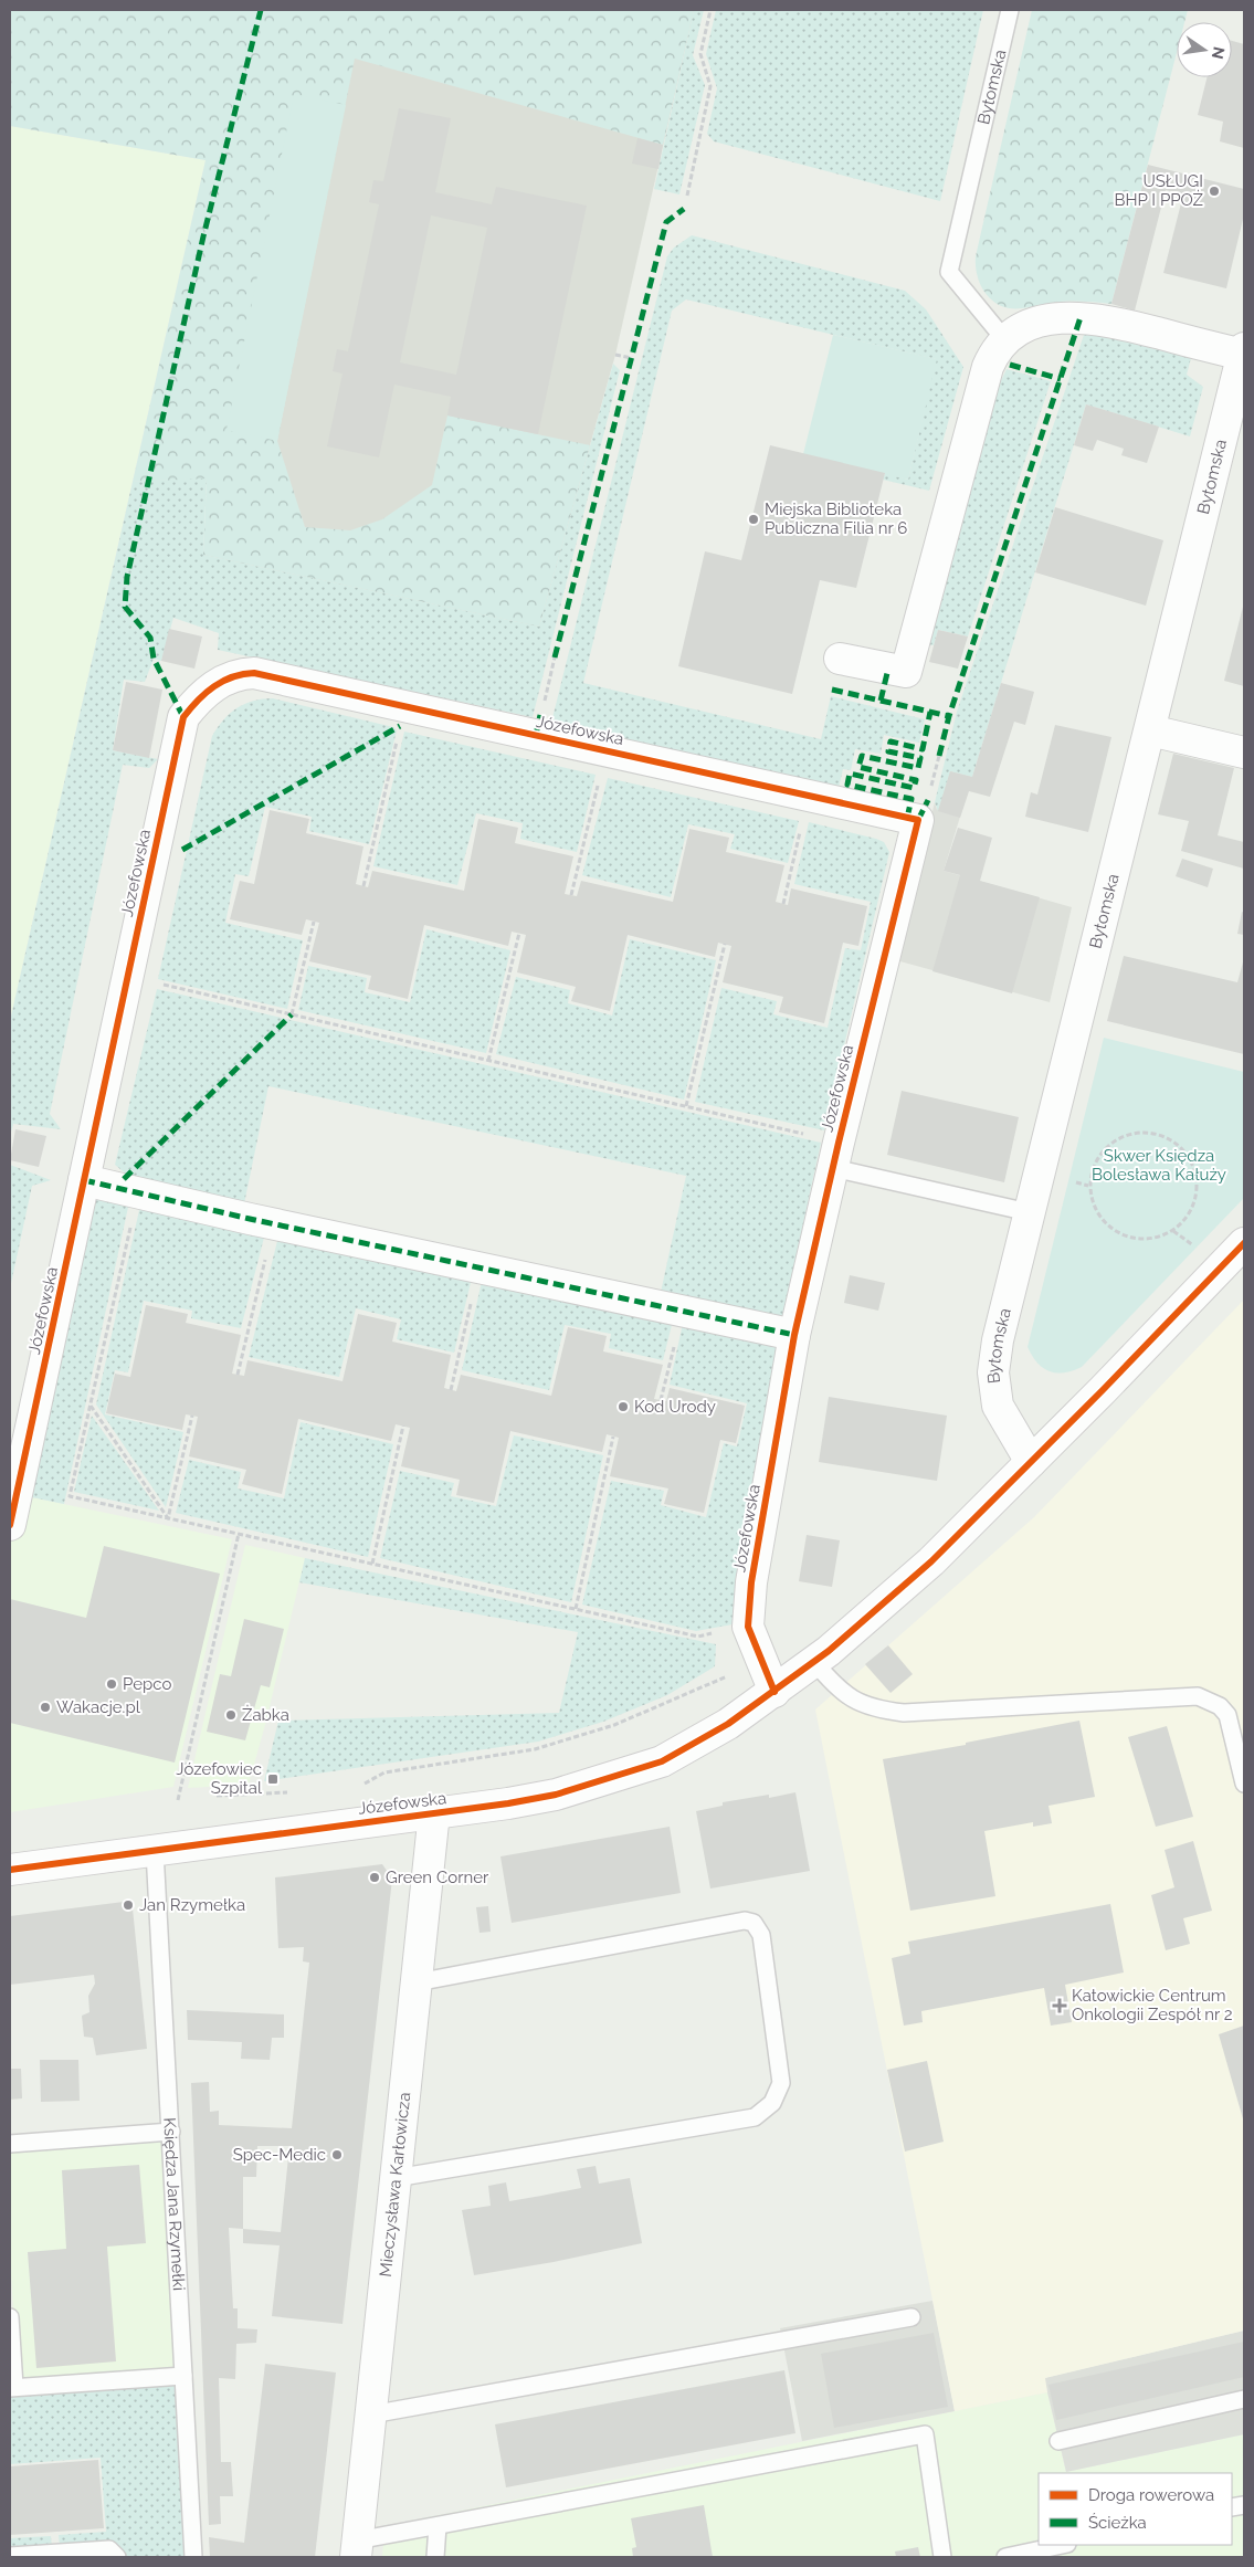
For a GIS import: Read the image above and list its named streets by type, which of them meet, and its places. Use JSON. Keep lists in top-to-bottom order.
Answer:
{
  "streets": {
    "street": ["Bytomska", "Józefowska", "Mieczysława Karłowicza"],
    "lane": ["Księdza Jana Rzymełki"]
  },
  "crossings": [
    ["Bytomska", "Józefowska"],
    ["Józefowska", "Mieczysława Karłowicza"],
    ["Józefowska", "Księdza Jana Rzymełki"]
  ],
  "parks": ["Skwer Księdza Bolesława Kałuży"],
  "places": {
    "other": [
      "USŁUGI BHP I PPOŻ",
      "Miejska Biblioteka Publiczna Filia nr 6",
      "Kod Urody",
      "Pepco",
      "Wakacje.pl",
      "Żabka",
      "Green Corner",
      "Jan Rzymełka",
      "Spec-Medic"
    ],
    "transit": ["Józefowiec Szpital"],
    "health": ["Katowickie Centrum Onkologii Zespół nr 2"]
  },
  "legend": ["Droga rowerowa", "Ścieżka"],
  "north": "right"
}
